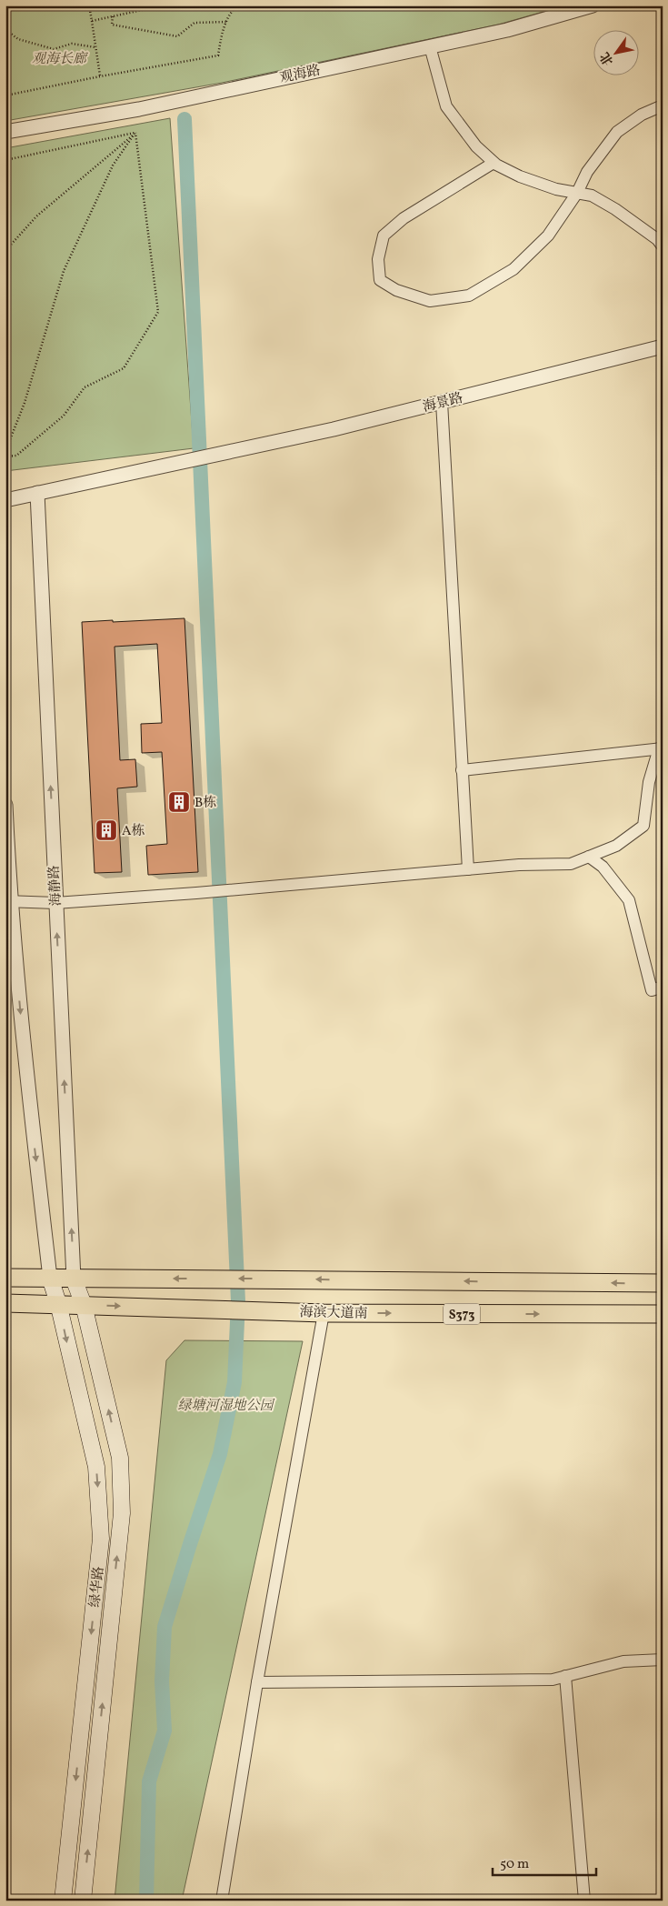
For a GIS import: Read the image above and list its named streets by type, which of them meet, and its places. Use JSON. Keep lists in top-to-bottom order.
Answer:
{
  "streets": {
    "main road": ["海滨大道南", "S373", "绿华路"],
    "street": ["观海路", "海景路", "海静路"]
  },
  "crossings": [
    ["海景路", "海静路"],
    ["海静路", "绿华路"],
    ["海滨大道南", "绿华路"]
  ],
  "parks": ["观海长廊", "绿塘河湿地公园"],
  "places": {
    "building": ["B栋", "A栋"]
  },
  "scale_bar": "50 m",
  "north": "bottom left"
}
